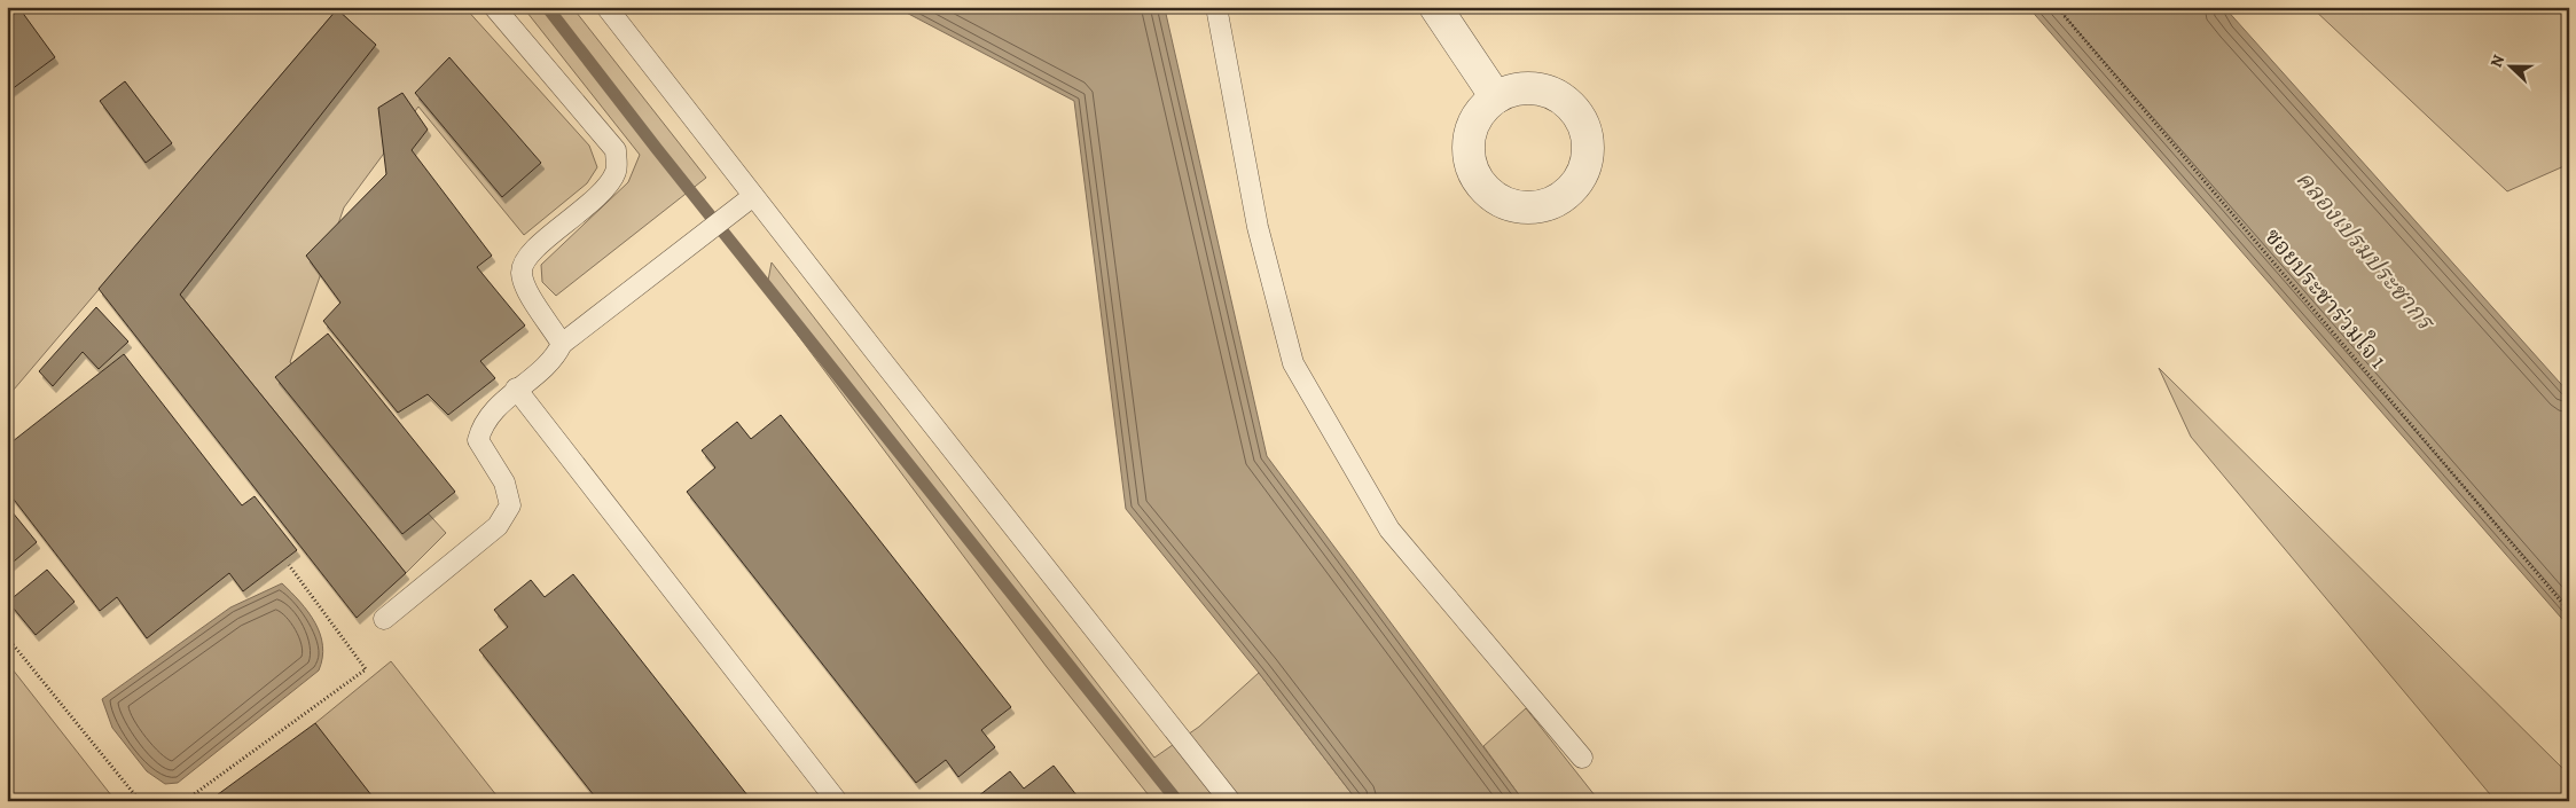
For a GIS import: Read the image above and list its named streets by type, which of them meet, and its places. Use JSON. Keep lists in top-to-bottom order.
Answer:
{
  "streets": {
    "path": ["ซอยประชาร่วมใจ 1"]
  },
  "water": ["คลองเปรมประชากร"],
  "north": "left"
}
